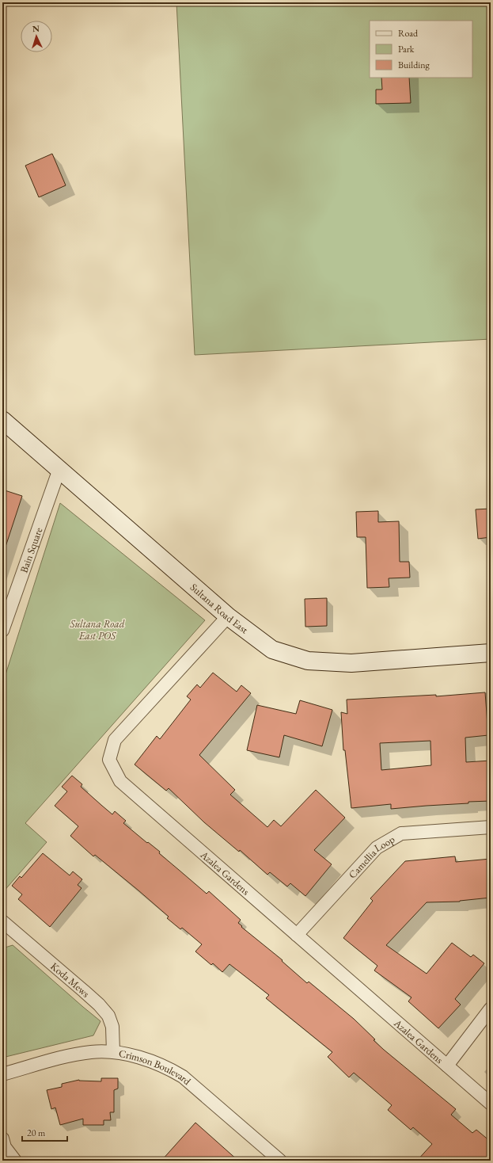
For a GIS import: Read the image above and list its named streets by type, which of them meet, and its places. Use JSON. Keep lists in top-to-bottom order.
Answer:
{
  "streets": {
    "street": [
      "Bain Square",
      "Sultana Road East",
      "Camellia Loop",
      "Azalea Gardens",
      "Koda Mews",
      "Crimson Boulevard"
    ]
  },
  "crossings": [
    ["Bain Square", "Sultana Road East"],
    ["Sultana Road East", "Azalea Gardens"],
    ["Camellia Loop", "Azalea Gardens"],
    ["Koda Mews", "Crimson Boulevard"]
  ],
  "parks": ["Sultana Road East POS"],
  "legend": ["Road", "Park", "Building"],
  "scale_bar": "20 m",
  "north": "top"
}
